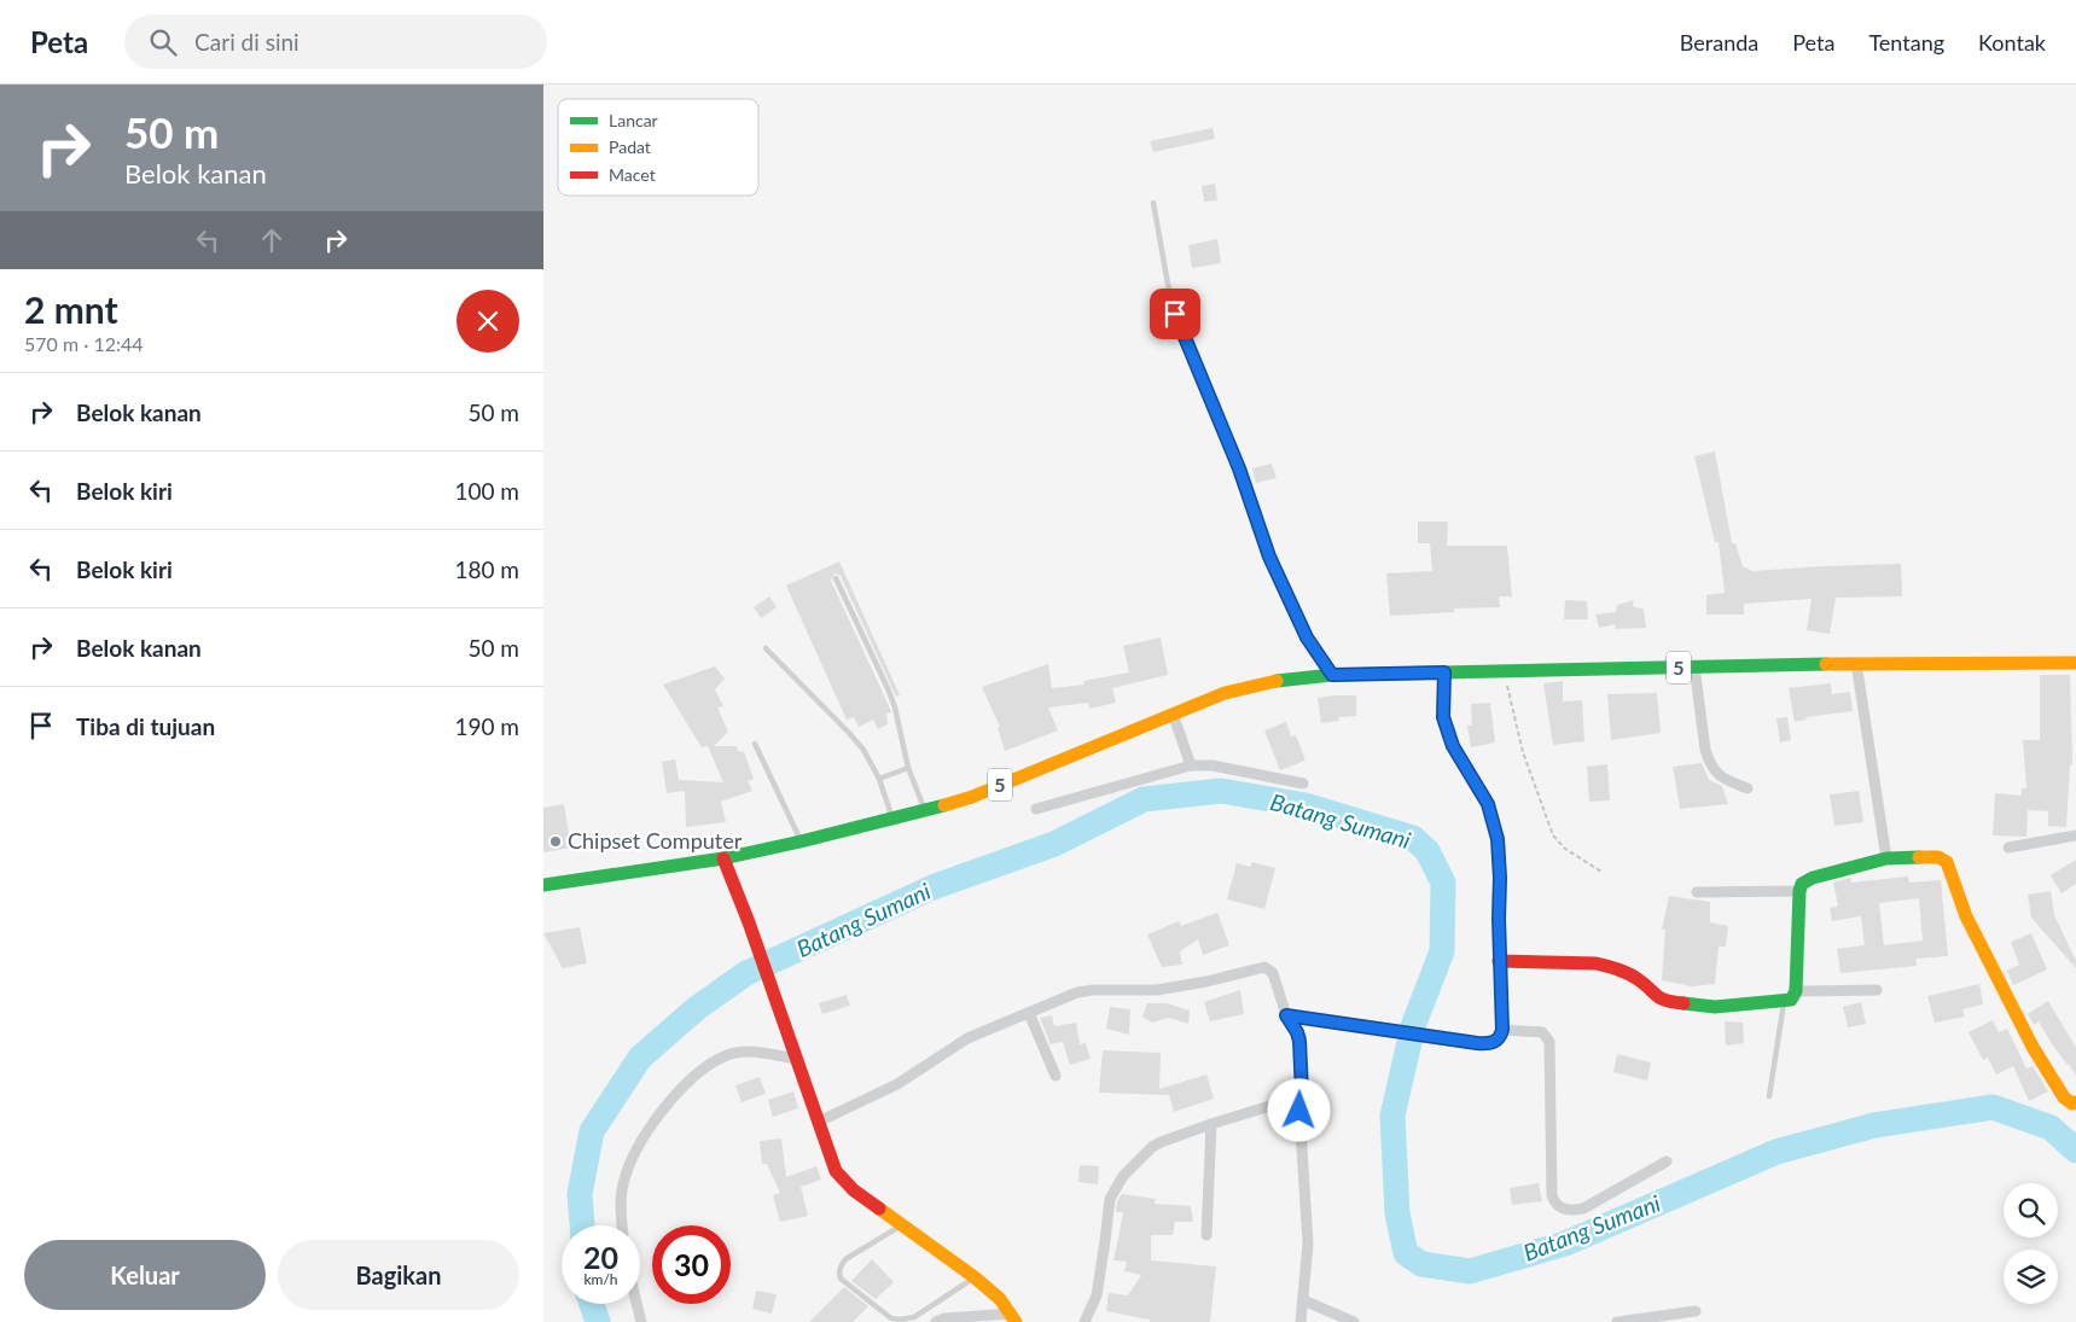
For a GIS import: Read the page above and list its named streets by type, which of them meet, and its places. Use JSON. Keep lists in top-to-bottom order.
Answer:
{
  "streets": {
    "main road": ["5"]
  },
  "water": ["Batang Sumani"],
  "places": ["Chipset Computer"],
  "legend": ["Lancar", "Padat", "Macet"],
  "page": {
    "header": "Peta",
    "search": "Cari di sini",
    "nav": [
      "Beranda",
      "Peta",
      "Tentang",
      "Kontak"
    ],
    "turn": ["50 m", "Belok kanan"],
    "heading": ["2 mnt", "570 m · 12:44"],
    "list": [
      {
        "name": "Belok kanan",
        "value": "50 m"
      },
      {
        "name": "Belok kiri",
        "value": "100 m"
      },
      {
        "name": "Belok kiri",
        "value": "180 m"
      },
      {
        "name": "Belok kanan",
        "value": "50 m"
      },
      {
        "name": "Tiba di tujuan",
        "value": "190 m"
      }
    ],
    "speed": "20 km/h",
    "limit": "30",
    "buttons": ["Keluar", "Bagikan"]
  }
}
